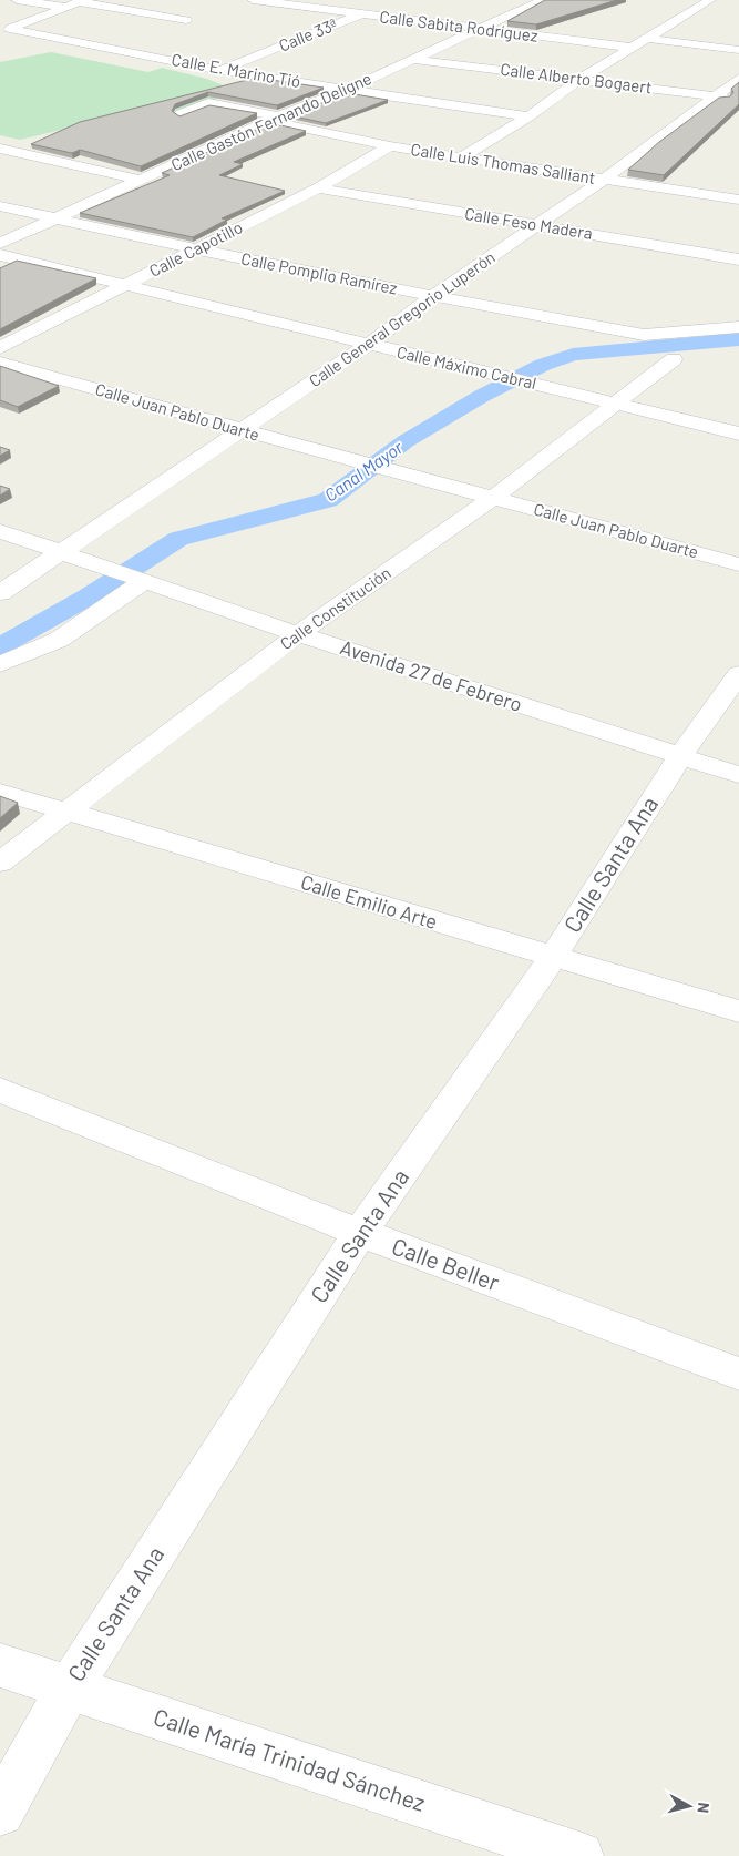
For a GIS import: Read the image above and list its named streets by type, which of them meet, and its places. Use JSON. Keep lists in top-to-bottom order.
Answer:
{
  "streets": {
    "street": [
      "Calle Sabita Rodríguez",
      "Calle 33ª",
      "Calle E. Marino Tió",
      "Calle Alberto Bogaert",
      "Calle Gastón Fernando Deligne",
      "Calle Luis Thomas Salliant",
      "Calle Feso Madera",
      "Calle Capotillo",
      "Calle Pomplio Ramírez",
      "Calle General Gregorio Luperón",
      "Calle Máximo Cabral",
      "Calle Juan Pablo Duarte",
      "Calle Constitución",
      "Avenida 27 de Febrero",
      "Calle Santa Ana",
      "Calle Emilio Arte",
      "Calle Beller",
      "Calle María Trinidad Sánchez"
    ]
  },
  "crossings": [
    ["Calle Sabita Rodríguez", "Calle 33ª"],
    ["Calle Sabita Rodríguez", "Calle Gastón Fernando Deligne"],
    ["Calle 33ª", "Calle E. Marino Tió"],
    ["Calle E. Marino Tió", "Calle Gastón Fernando Deligne"],
    ["Calle Alberto Bogaert", "Calle Gastón Fernando Deligne"],
    ["Calle Alberto Bogaert", "Calle General Gregorio Luperón"],
    ["Calle Gastón Fernando Deligne", "Calle Luis Thomas Salliant"],
    ["Calle Gastón Fernando Deligne", "Calle Pomplio Ramírez"],
    ["Calle Luis Thomas Salliant", "Calle Capotillo"],
    ["Calle Luis Thomas Salliant", "Calle General Gregorio Luperón"],
    ["Calle Feso Madera", "Calle Capotillo"],
    ["Calle Feso Madera", "Calle General Gregorio Luperón"],
    ["Calle Capotillo", "Calle Pomplio Ramírez"],
    ["Calle Capotillo", "Calle Máximo Cabral"],
    ["Calle Pomplio Ramírez", "Calle General Gregorio Luperón"],
    ["Calle General Gregorio Luperón", "Calle Máximo Cabral"],
    ["Calle General Gregorio Luperón", "Calle Juan Pablo Duarte"],
    ["Calle General Gregorio Luperón", "Avenida 27 de Febrero"],
    ["Calle Máximo Cabral", "Calle Constitución"],
    ["Calle Juan Pablo Duarte", "Calle Constitución"],
    ["Calle Constitución", "Avenida 27 de Febrero"],
    ["Calle Constitución", "Calle Emilio Arte"],
    ["Avenida 27 de Febrero", "Calle Santa Ana"],
    ["Calle Santa Ana", "Calle Emilio Arte"],
    ["Calle Santa Ana", "Calle Beller"],
    ["Calle Santa Ana", "Calle María Trinidad Sánchez"]
  ],
  "water": ["Canal Mayor"],
  "north": "right"
}
